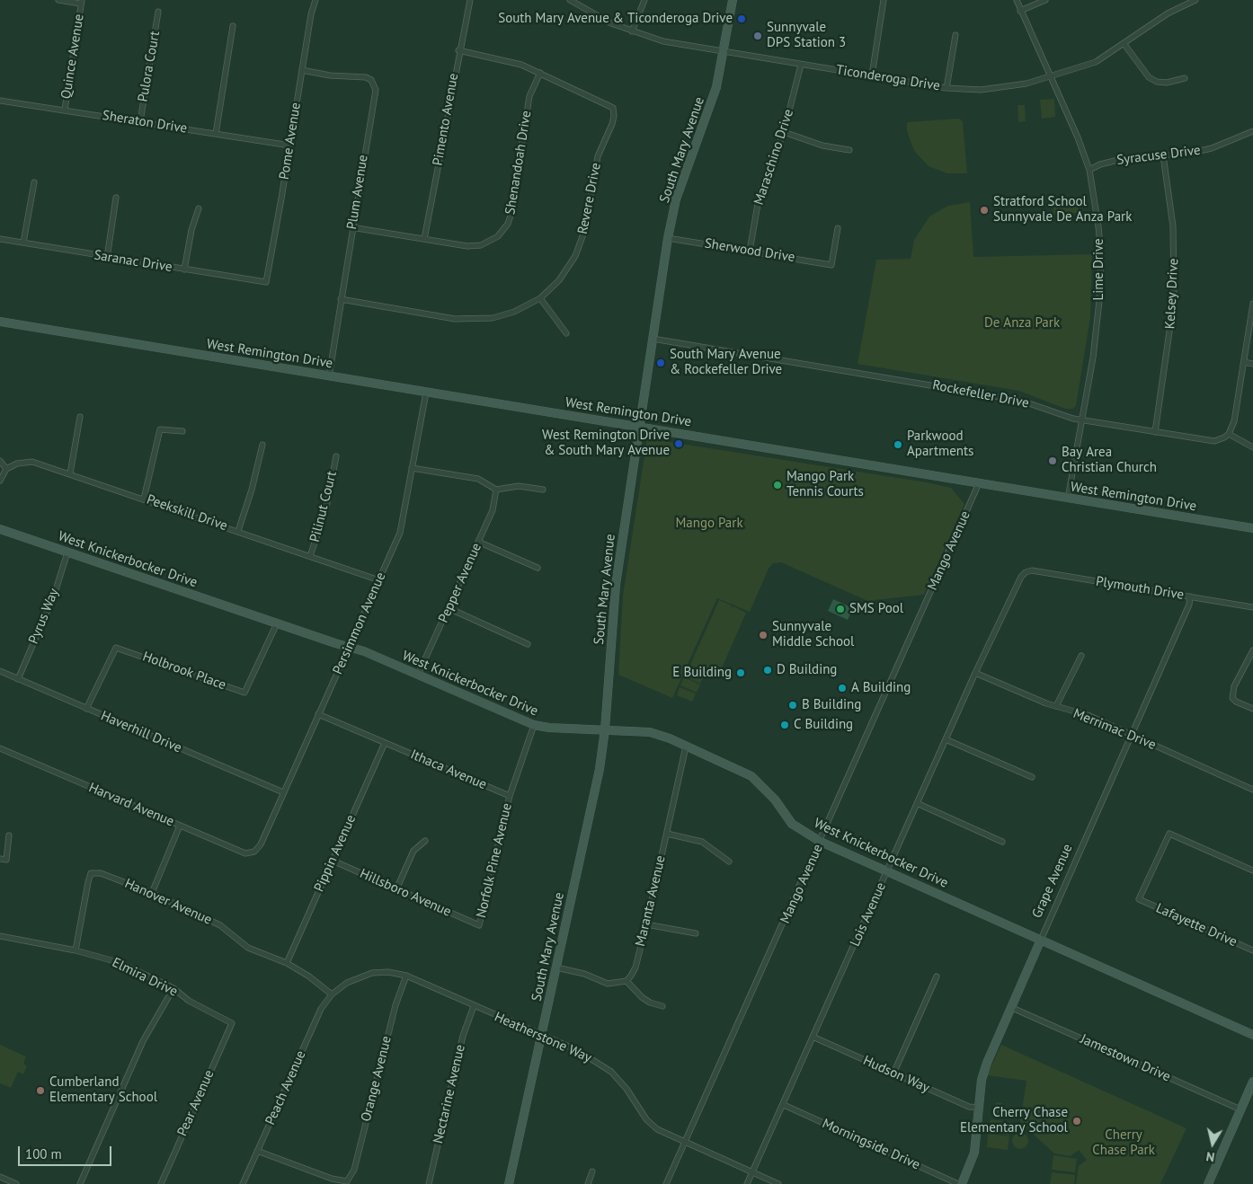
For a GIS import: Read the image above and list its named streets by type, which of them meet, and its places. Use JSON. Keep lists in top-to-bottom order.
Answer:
{
  "streets": {
    "street": [
      "Quince Avenue",
      "Pulora Court",
      "Ticonderoga Drive",
      "Pimento Avenue",
      "Sheraton Drive",
      "Pome Avenue",
      "South Mary Avenue",
      "Syracuse Drive",
      "Maraschino Drive",
      "Shenandoah Drive",
      "Plum Avenue",
      "Revere Drive",
      "Sherwood Drive",
      "Saranac Drive",
      "Lime Drive",
      "Kelsey Drive",
      "West Remington Drive",
      "Rockefeller Drive",
      "Pilinut Court",
      "Peekskill Drive",
      "Mango Avenue",
      "West Knickerbocker Drive",
      "Pepper Avenue",
      "Plymouth Drive",
      "Pyrus Way",
      "Persimmon Avenue",
      "Holbrook Place",
      "Merrimac Drive",
      "Haverhill Drive",
      "Ithaca Avenue",
      "Harvard Avenue",
      "Pippin Avenue",
      "Norfolk Pine Avenue",
      "Grape Avenue",
      "Hillsboro Avenue",
      "Maranta Avenue",
      "Hanover Avenue",
      "Lois Avenue",
      "Lafayette Drive",
      "Elmira Drive",
      "Heatherstone Way",
      "Jamestown Drive",
      "Hudson Way",
      "Orange Avenue",
      "Peach Avenue",
      "Nectarine Avenue",
      "Pear Avenue",
      "Morningside Drive"
    ]
  },
  "crossings": [
    ["Quince Avenue", "Sheraton Drive"],
    ["Pulora Court", "Sheraton Drive"],
    ["Ticonderoga Drive", "South Mary Avenue"],
    ["Ticonderoga Drive", "Maraschino Drive"],
    ["Ticonderoga Drive", "Lime Drive"],
    ["Pimento Avenue", "Shenandoah Drive"],
    ["Sheraton Drive", "Pome Avenue"],
    ["Pome Avenue", "Plum Avenue"],
    ["Pome Avenue", "Saranac Drive"],
    ["South Mary Avenue", "Sherwood Drive"],
    ["South Mary Avenue", "West Remington Drive"],
    ["South Mary Avenue", "Rockefeller Drive"],
    ["South Mary Avenue", "West Knickerbocker Drive"],
    ["South Mary Avenue", "Heatherstone Way"],
    ["Syracuse Drive", "Lime Drive"],
    ["Syracuse Drive", "Kelsey Drive"],
    ["Maraschino Drive", "Sherwood Drive"],
    ["Shenandoah Drive", "Plum Avenue"],
    ["Shenandoah Drive", "Revere Drive"],
    ["Plum Avenue", "Revere Drive"],
    ["Plum Avenue", "West Remington Drive"],
    ["Lime Drive", "West Remington Drive"],
    ["Lime Drive", "Rockefeller Drive"],
    ["Kelsey Drive", "Rockefeller Drive"],
    ["West Remington Drive", "Mango Avenue"],
    ["West Remington Drive", "Persimmon Avenue"],
    ["Pilinut Court", "Peekskill Drive"],
    ["Peekskill Drive", "Persimmon Avenue"],
    ["Mango Avenue", "West Knickerbocker Drive"],
    ["Mango Avenue", "Heatherstone Way"],
    ["West Knickerbocker Drive", "Pepper Avenue"],
    ["West Knickerbocker Drive", "Pyrus Way"],
    ["West Knickerbocker Drive", "Persimmon Avenue"],
    ["West Knickerbocker Drive", "Holbrook Place"],
    ["West Knickerbocker Drive", "Grape Avenue"],
    ["West Knickerbocker Drive", "Maranta Avenue"],
    ["West Knickerbocker Drive", "Lois Avenue"],
    ["Plymouth Drive", "Grape Avenue"],
    ["Plymouth Drive", "Lois Avenue"],
    ["Pyrus Way", "Haverhill Drive"],
    ["Persimmon Avenue", "Haverhill Drive"],
    ["Persimmon Avenue", "Ithaca Avenue"],
    ["Persimmon Avenue", "Harvard Avenue"],
    ["Holbrook Place", "Haverhill Drive"],
    ["Merrimac Drive", "Grape Avenue"],
    ["Merrimac Drive", "Lois Avenue"],
    ["Ithaca Avenue", "Pippin Avenue"],
    ["Ithaca Avenue", "Norfolk Pine Avenue"],
    ["Pippin Avenue", "Hillsboro Avenue"],
    ["Pippin Avenue", "Hanover Avenue"],
    ["Norfolk Pine Avenue", "Hillsboro Avenue"],
    ["Grape Avenue", "Jamestown Drive"],
    ["Grape Avenue", "Hudson Way"],
    ["Hanover Avenue", "Elmira Drive"],
    ["Hanover Avenue", "Heatherstone Way"],
    ["Hanover Avenue", "Peach Avenue"],
    ["Lois Avenue", "Heatherstone Way"],
    ["Lois Avenue", "Hudson Way"],
    ["Lois Avenue", "Morningside Drive"],
    ["Elmira Drive", "Pear Avenue"],
    ["Heatherstone Way", "Orange Avenue"],
    ["Heatherstone Way", "Peach Avenue"],
    ["Heatherstone Way", "Nectarine Avenue"],
    ["Orange Avenue", "Peach Avenue"]
  ],
  "parks": ["De Anza Park", "Mango Park", "Cherry Chase Park"],
  "places": [
    "South Mary Avenue & Ticonderoga Drive",
    "Sunnyvale DPS Station 3",
    "Stratford School Sunnyvale De Anza Park",
    "South Mary Avenue & Rockefeller Drive",
    "West Remington Drive & South Mary Avenue",
    "Parkwood Apartments",
    "Bay Area Christian Church",
    "Mango Park Tennis Courts",
    "SMS Pool",
    "Sunnyvale Middle School",
    "D Building",
    "E Building",
    "A Building",
    "B Building",
    "C Building",
    "Cumberland Elementary School",
    "Cherry Chase Elementary School"
  ],
  "scale_bar": "100 m",
  "north": "bottom"
}
